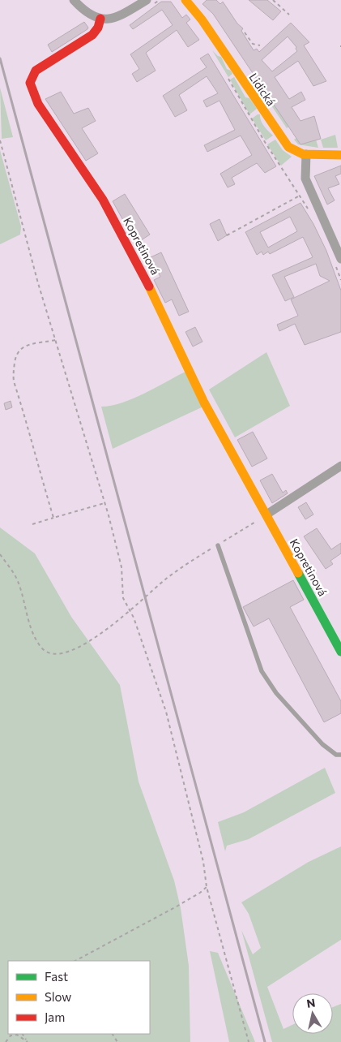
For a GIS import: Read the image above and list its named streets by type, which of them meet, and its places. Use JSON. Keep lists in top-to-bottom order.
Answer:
{
  "streets": {
    "street": ["Lidická", "Kopretinová"]
  },
  "legend": ["Fast", "Slow", "Jam"],
  "north": "top"
}
